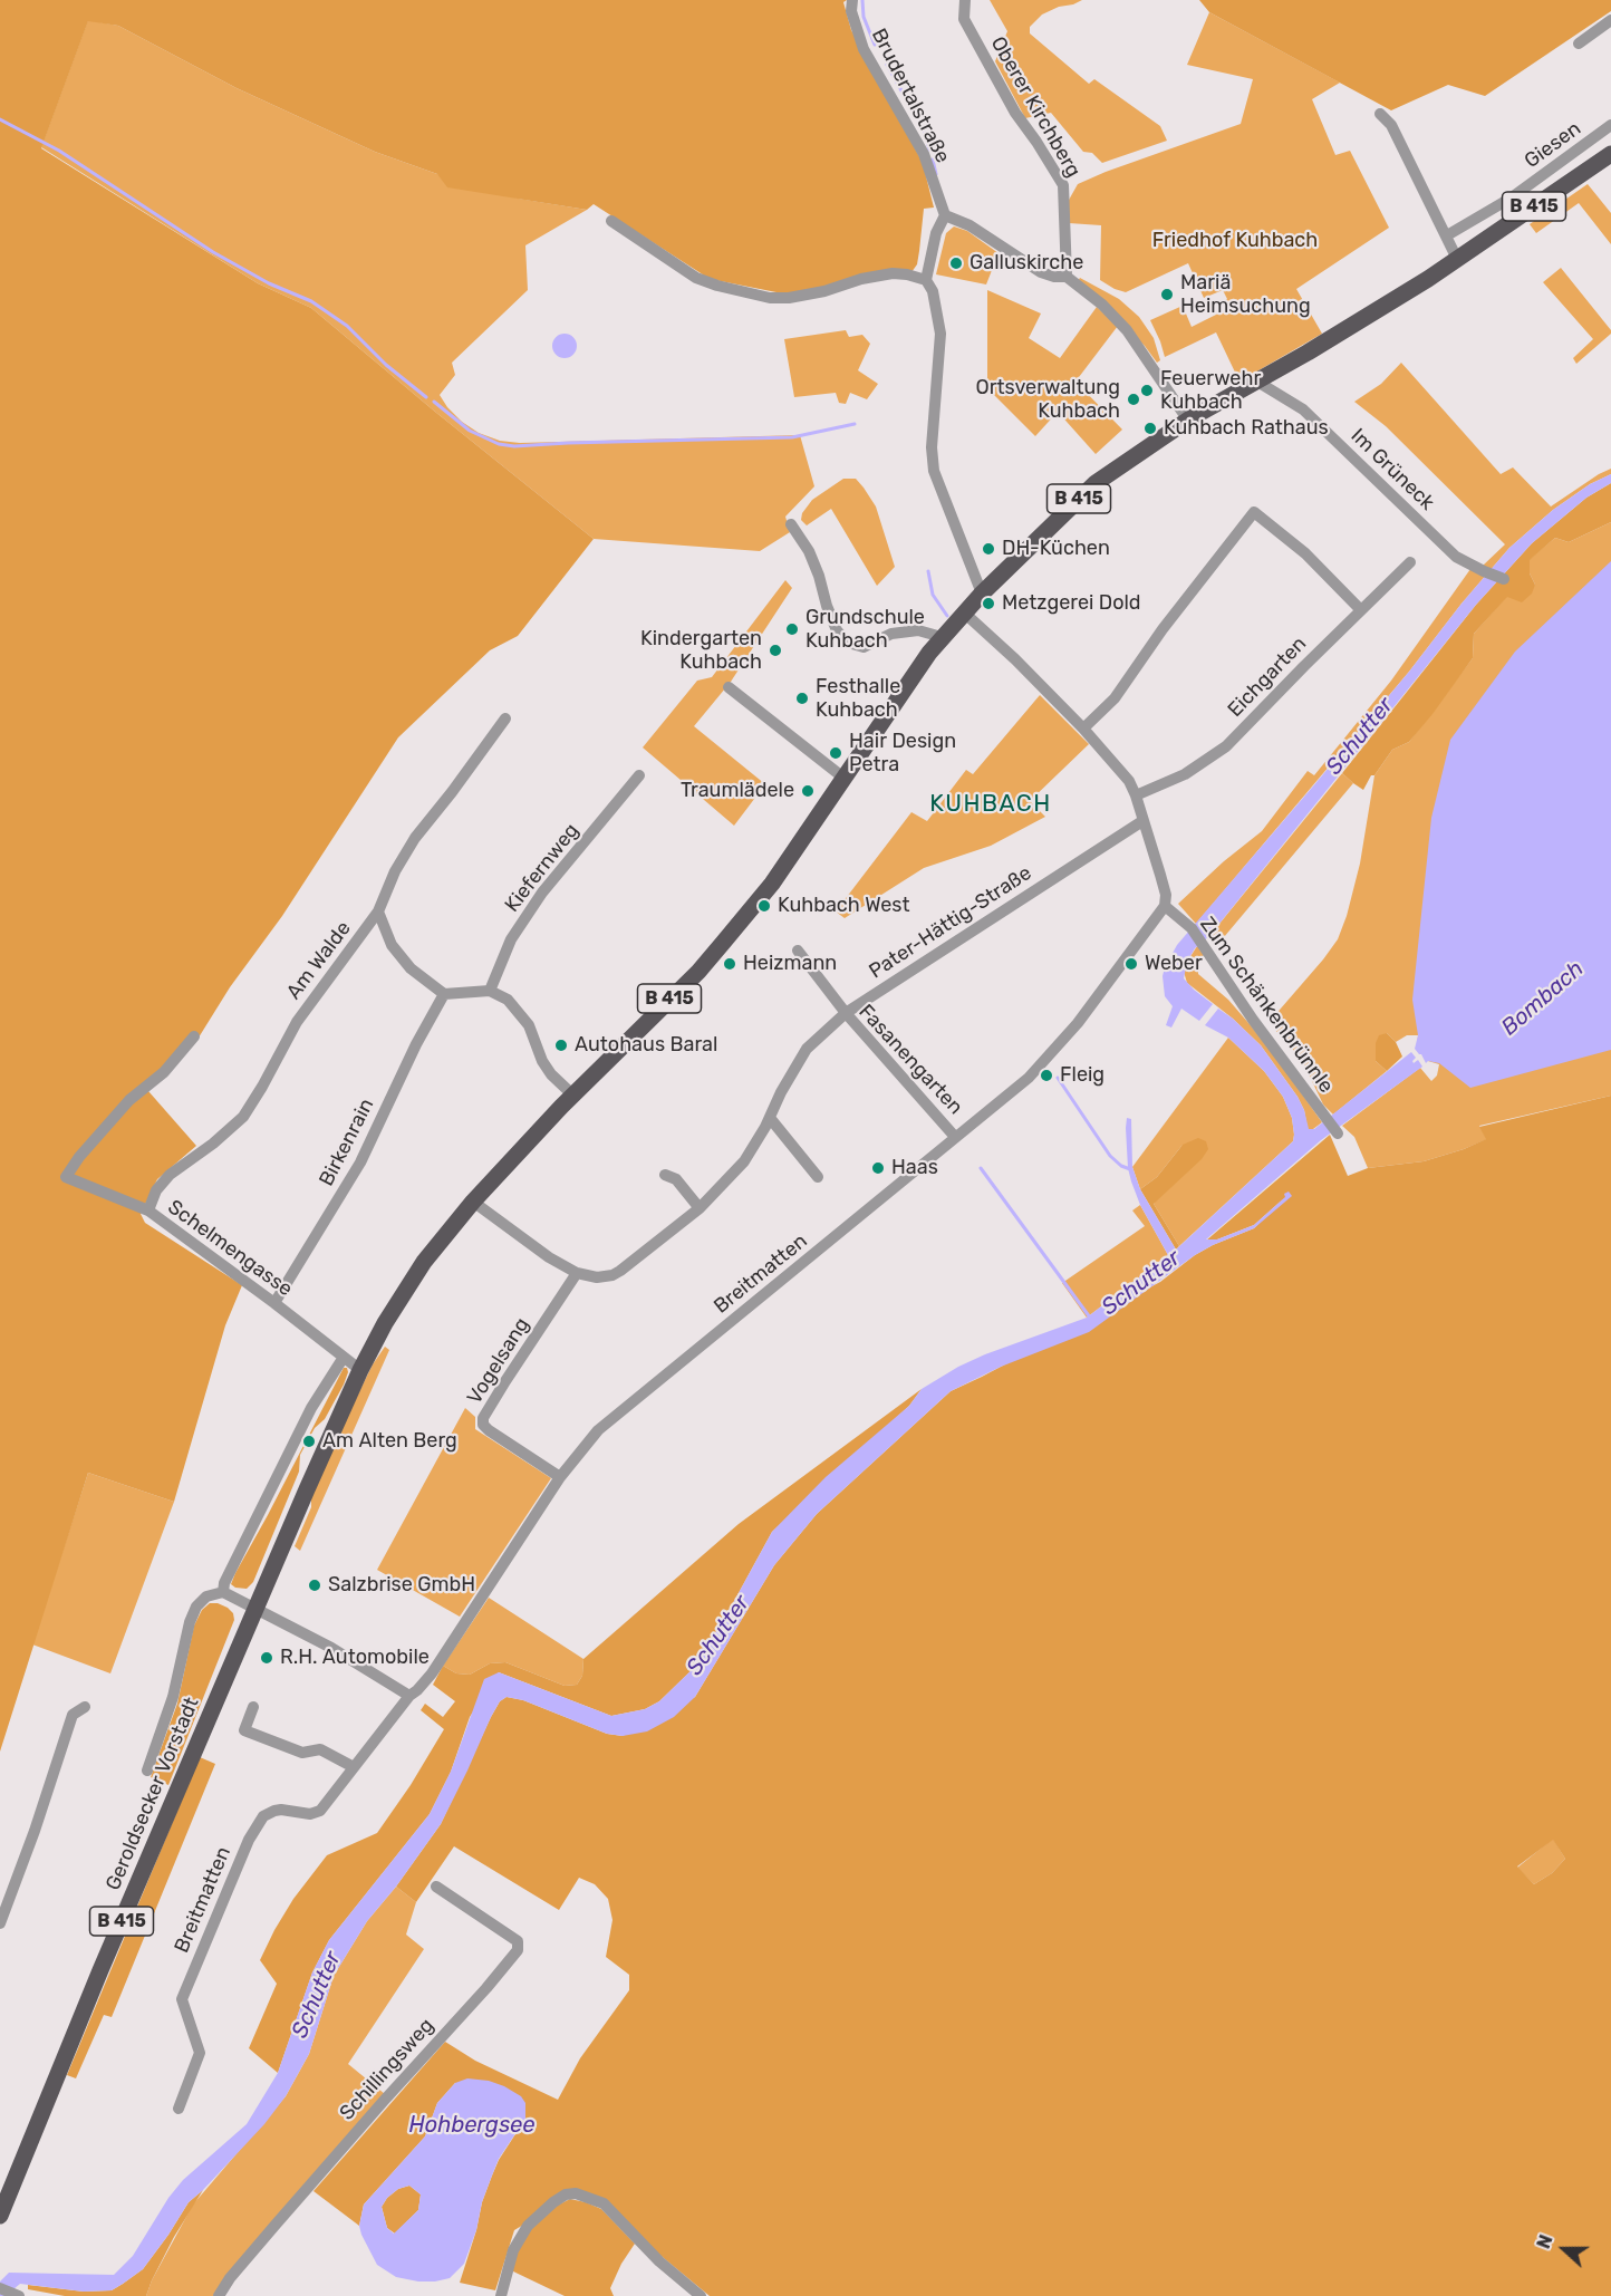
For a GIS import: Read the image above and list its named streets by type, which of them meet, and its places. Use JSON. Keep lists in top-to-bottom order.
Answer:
{
  "streets": {
    "main road": ["B 415", "Geroldsecker Vorstadt"],
    "street": [
      "Brudertalstraße",
      "Oberer Kirchberg",
      "Giesen",
      "Im Grüneck",
      "Eichgarten",
      "Kiefernweg",
      "Pater-Hättig-Straße",
      "Am Walde",
      "Zum Schänkenbrünnle",
      "Fasanengarten",
      "Birkenrain",
      "Schelmengasse",
      "Breitmatten",
      "Vogelsang",
      "Schillingsweg"
    ]
  },
  "crossings": [
    ["B 415", "Im Grüneck"],
    ["B 415", "Fasanengarten"],
    ["B 415", "Schelmengasse"],
    ["B 415", "Geroldsecker Vorstadt"],
    ["Pater-Hättig-Straße", "Fasanengarten"],
    ["Am Walde", "Schelmengasse"],
    ["Zum Schänkenbrünnle", "Breitmatten"],
    ["Fasanengarten", "Breitmatten"],
    ["Fasanengarten", "Vogelsang"],
    ["Birkenrain", "Schelmengasse"],
    ["Breitmatten", "Vogelsang"]
  ],
  "districts": ["KUHBACH"],
  "water": ["Schutter", "Bombach", "Hohbergsee"],
  "parks": ["Friedhof Kuhbach"],
  "places": [
    "Galluskirche",
    "Mariä Heimsuchung",
    "Feuerwehr Kuhbach",
    "Ortsverwaltung Kuhbach",
    "Kuhbach Rathaus",
    "DH-Küchen",
    "Metzgerei Dold",
    "Grundschule Kuhbach",
    "Kindergarten Kuhbach",
    "Festhalle Kuhbach",
    "Hair Design Petra",
    "Traumlädele",
    "Kuhbach West",
    "Heizmann",
    "Weber",
    "Autohaus Baral",
    "Fleig",
    "Haas",
    "Am Alten Berg",
    "Salzbrise GmbH",
    "R.H. Automobile"
  ],
  "north": "left"
}
